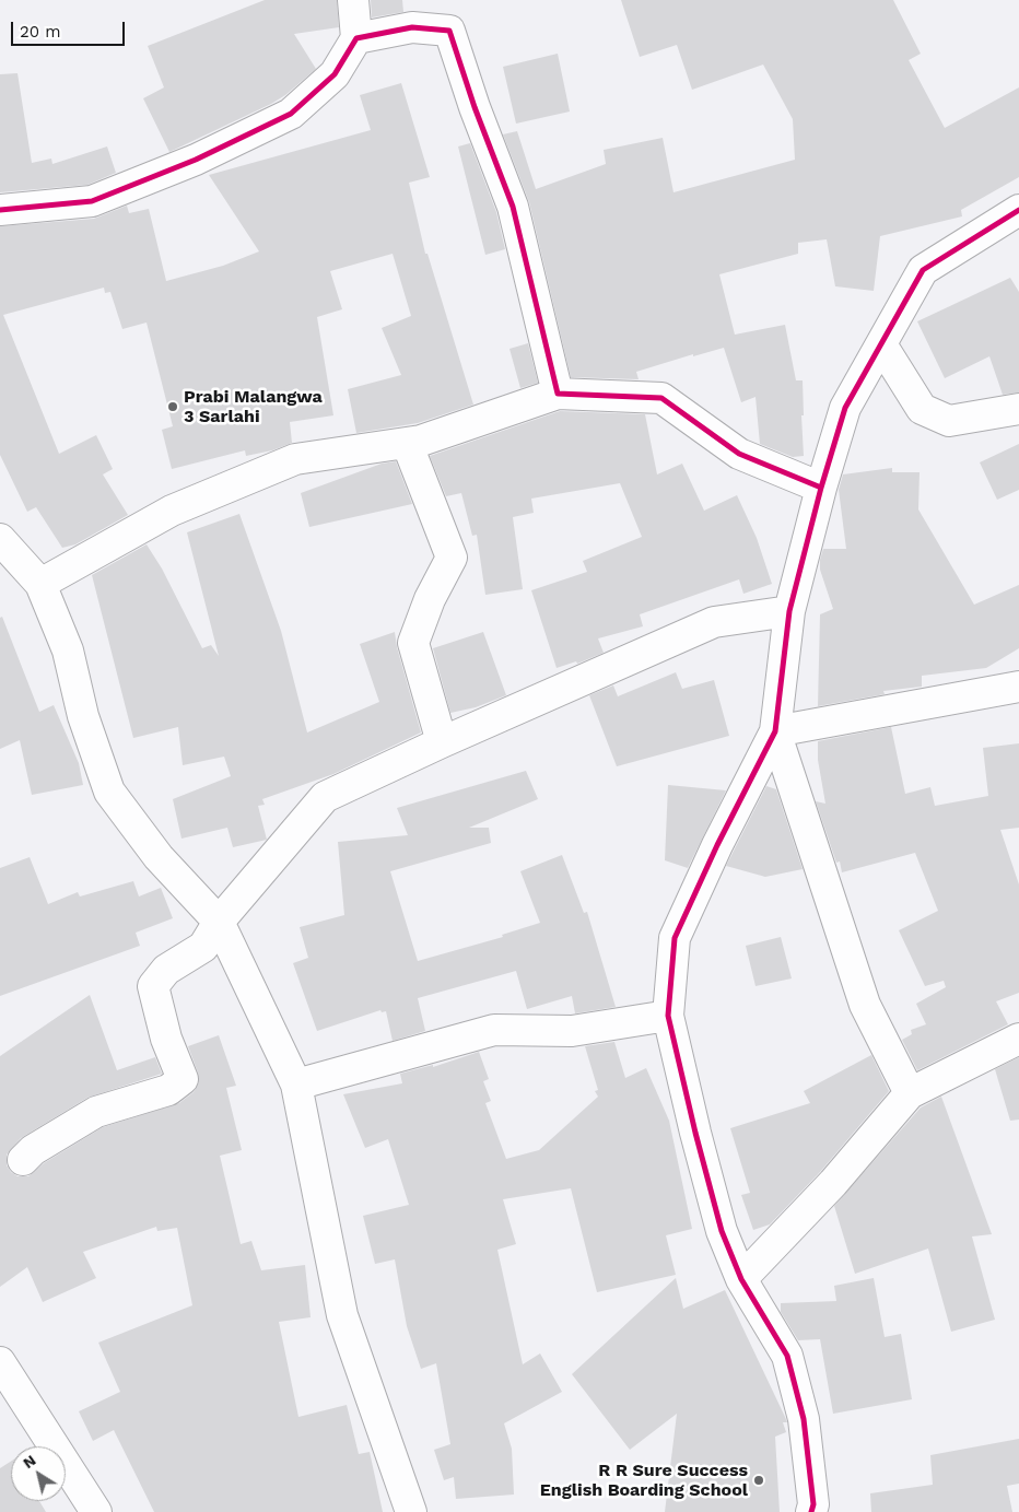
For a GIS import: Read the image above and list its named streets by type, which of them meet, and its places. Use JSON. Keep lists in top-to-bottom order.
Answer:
{
  "places": ["Prabi Malangwa 3 Sarlahi", "R R Sure Success English Boarding School"],
  "scale_bar": "20 m",
  "north": "top left"
}
